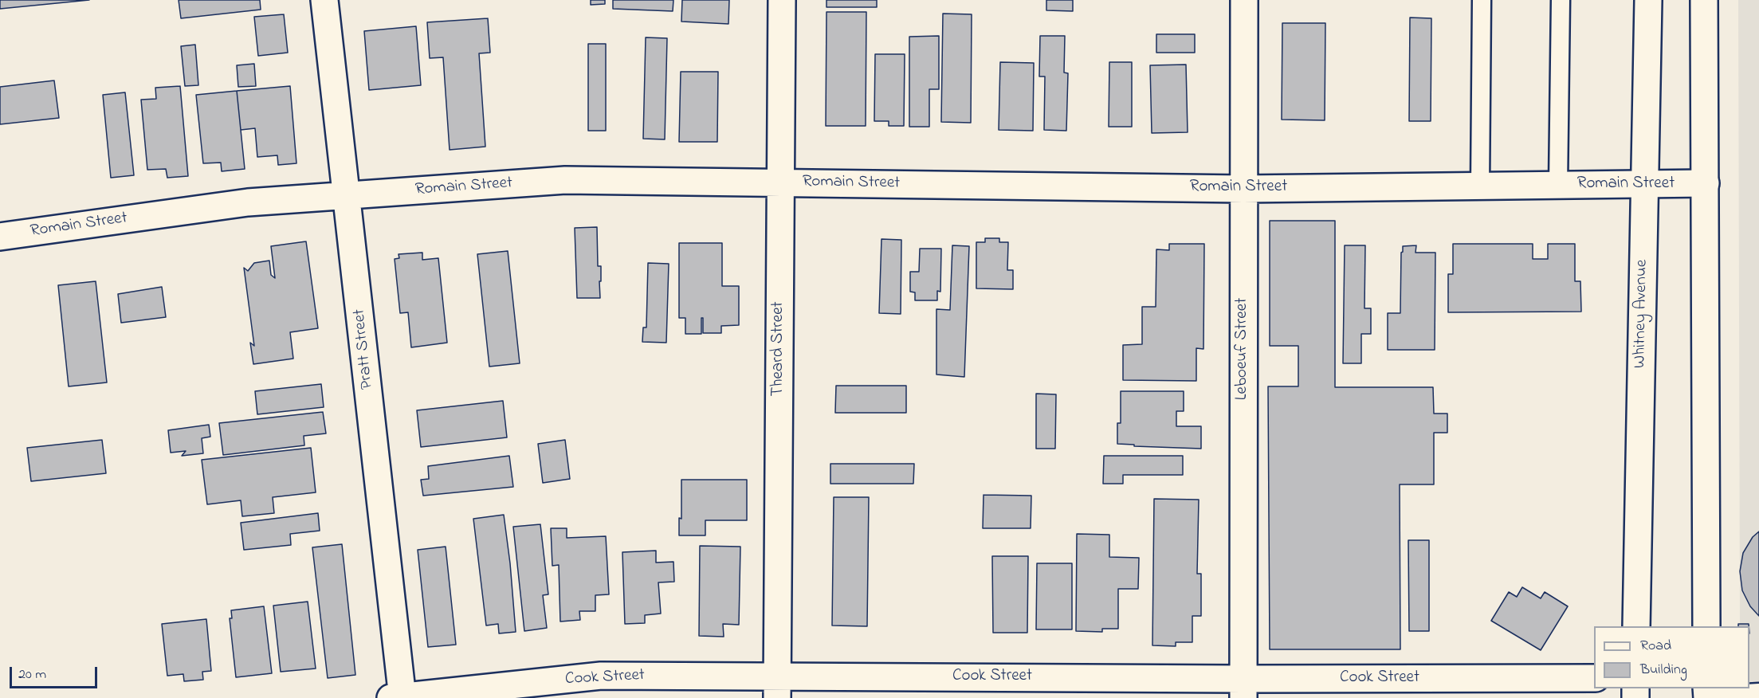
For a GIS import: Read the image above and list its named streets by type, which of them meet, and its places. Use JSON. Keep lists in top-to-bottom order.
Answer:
{
  "streets": {
    "street": [
      "Romain Street",
      "Whitney Avenue",
      "Pratt Street",
      "Theard Street",
      "Leboeuf Street",
      "Cook Street"
    ]
  },
  "crossings": [
    ["Romain Street", "Whitney Avenue"],
    ["Romain Street", "Pratt Street"],
    ["Romain Street", "Theard Street"],
    ["Romain Street", "Leboeuf Street"],
    ["Pratt Street", "Cook Street"],
    ["Theard Street", "Cook Street"],
    ["Leboeuf Street", "Cook Street"]
  ],
  "legend": ["Road", "Building"],
  "scale_bar": "20 m"
}
